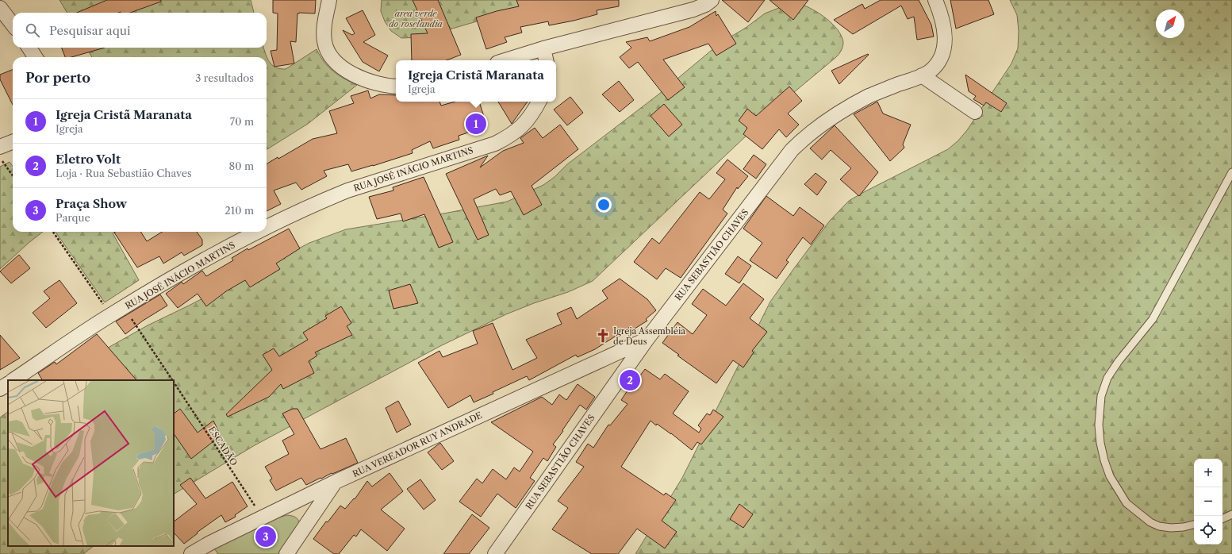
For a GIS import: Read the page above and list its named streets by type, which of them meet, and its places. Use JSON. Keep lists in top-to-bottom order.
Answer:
{
  "streets": {
    "street": ["RUA JOSÉ INÁCIO MARTINS", "RUA SEBASTIÃO CHAVES", "RUA VEREADOR RUY ANDRADE"],
    "path": ["ESCADÃO"]
  },
  "crossings": [
    ["RUA JOSÉ INÁCIO MARTINS", "ESCADÃO"],
    ["RUA SEBASTIÃO CHAVES", "RUA VEREADOR RUY ANDRADE"],
    ["RUA VEREADOR RUY ANDRADE", "ESCADÃO"]
  ],
  "parks": ["area verde do roselandia"],
  "places": {
    "church": ["Igreja Assembléia de Deus"]
  },
  "north": "top right",
  "page": {
    "search": "Pesquisar aqui",
    "heading": ["Por perto", "3 resultados"],
    "popup": ["Igreja Cristã Maranata", "Igreja"],
    "list": [
      {
        "mark": "1",
        "name": "Igreja Cristã Maranata",
        "note": "Igreja",
        "value": "70 m"
      },
      {
        "mark": "2",
        "name": "Eletro Volt",
        "note": "Loja · Rua Sebastião Chaves",
        "value": "80 m"
      },
      {
        "mark": "3",
        "name": "Praça Show",
        "note": "Parque",
        "value": "210 m"
      }
    ],
    "pins": ["1", "2", "3"],
    "map_buttons": ["+", "−"]
  }
}
